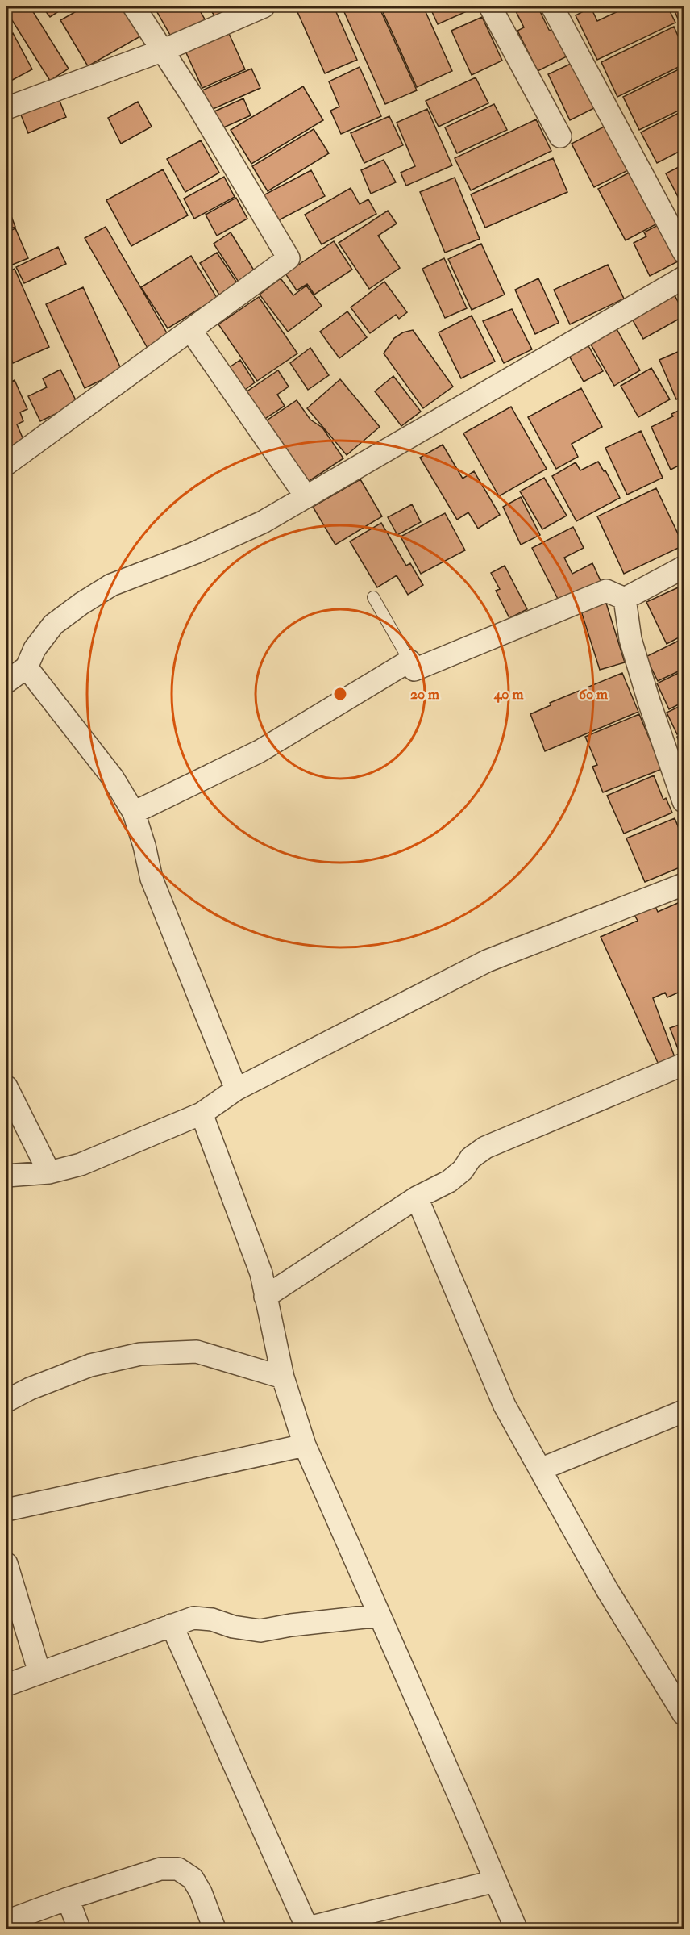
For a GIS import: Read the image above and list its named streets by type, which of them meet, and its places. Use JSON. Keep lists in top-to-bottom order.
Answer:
{
  "rings": ["20 m", "40 m", "60 m"]
}
